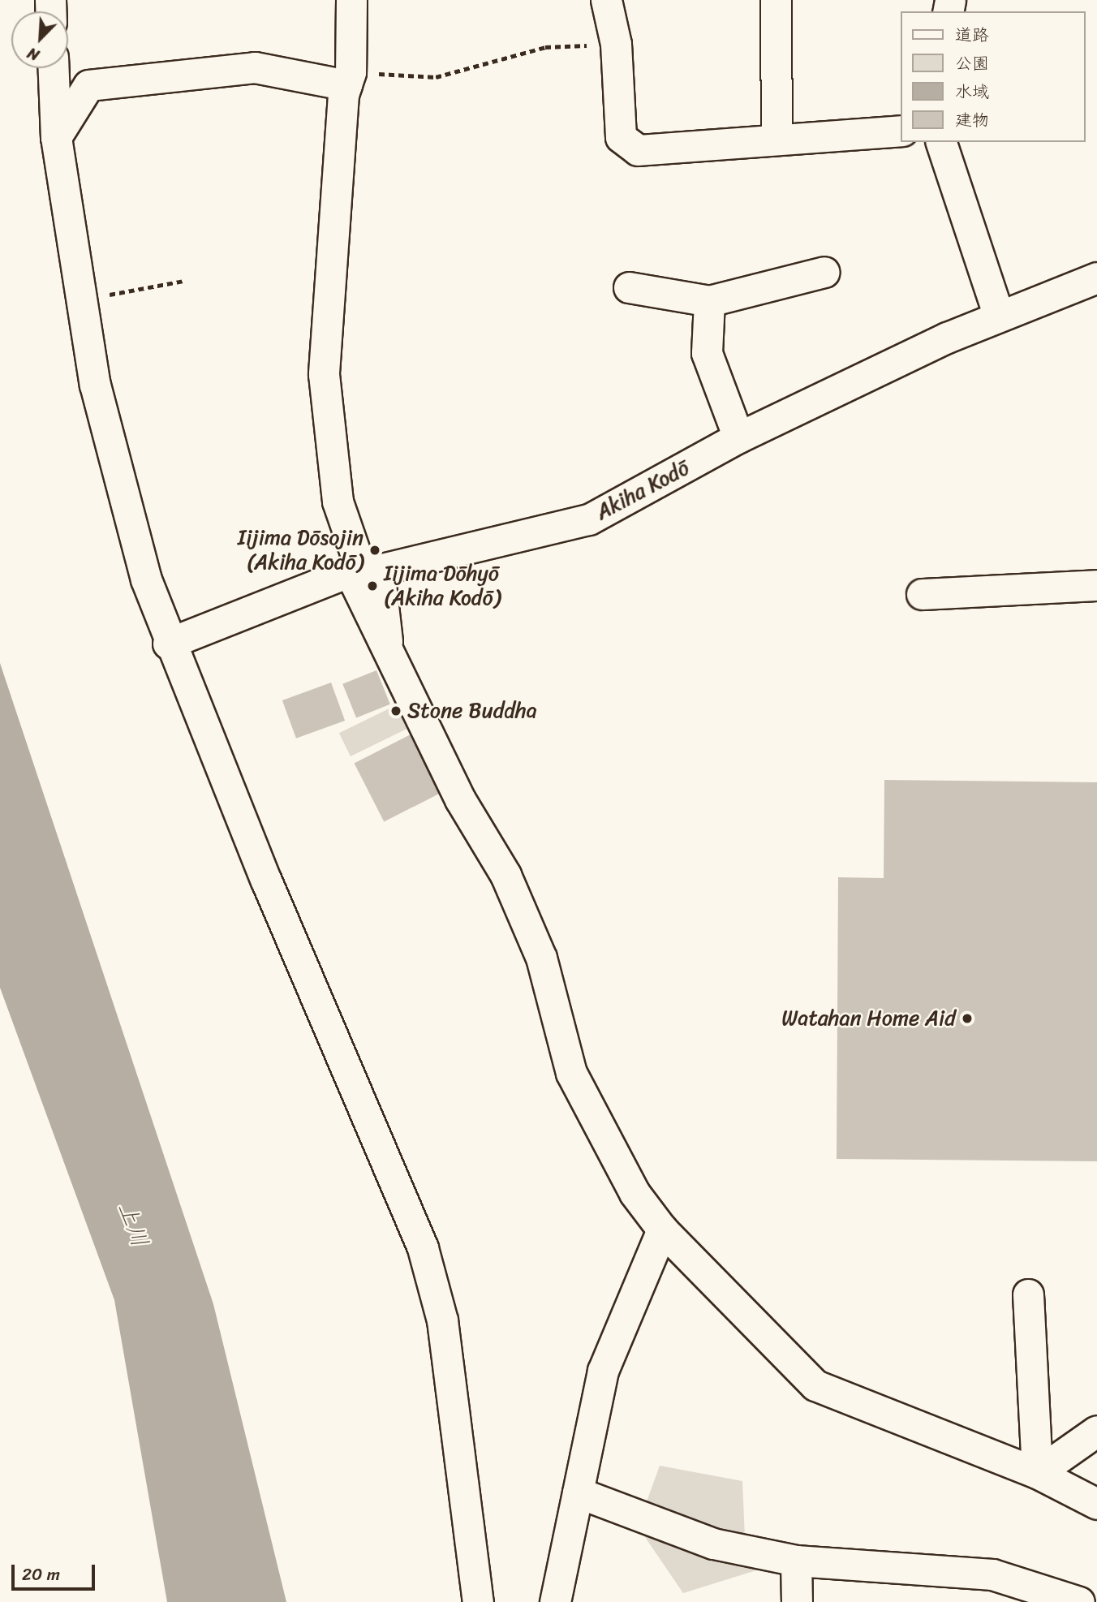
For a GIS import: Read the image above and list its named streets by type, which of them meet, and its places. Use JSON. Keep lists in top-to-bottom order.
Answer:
{
  "streets": {
    "street": ["Akiha Kodō"]
  },
  "water": ["上川"],
  "places": [
    "Iijima Dōsojin (Akiha Kodō)",
    "Iijima Dōhyō (Akiha Kodō)",
    "Stone Buddha",
    "Watahan Home Aid"
  ],
  "legend": [
    "道路",
    "公園",
    "水域",
    "建物"
  ],
  "scale_bar": "20 m",
  "north": "bottom left"
}
